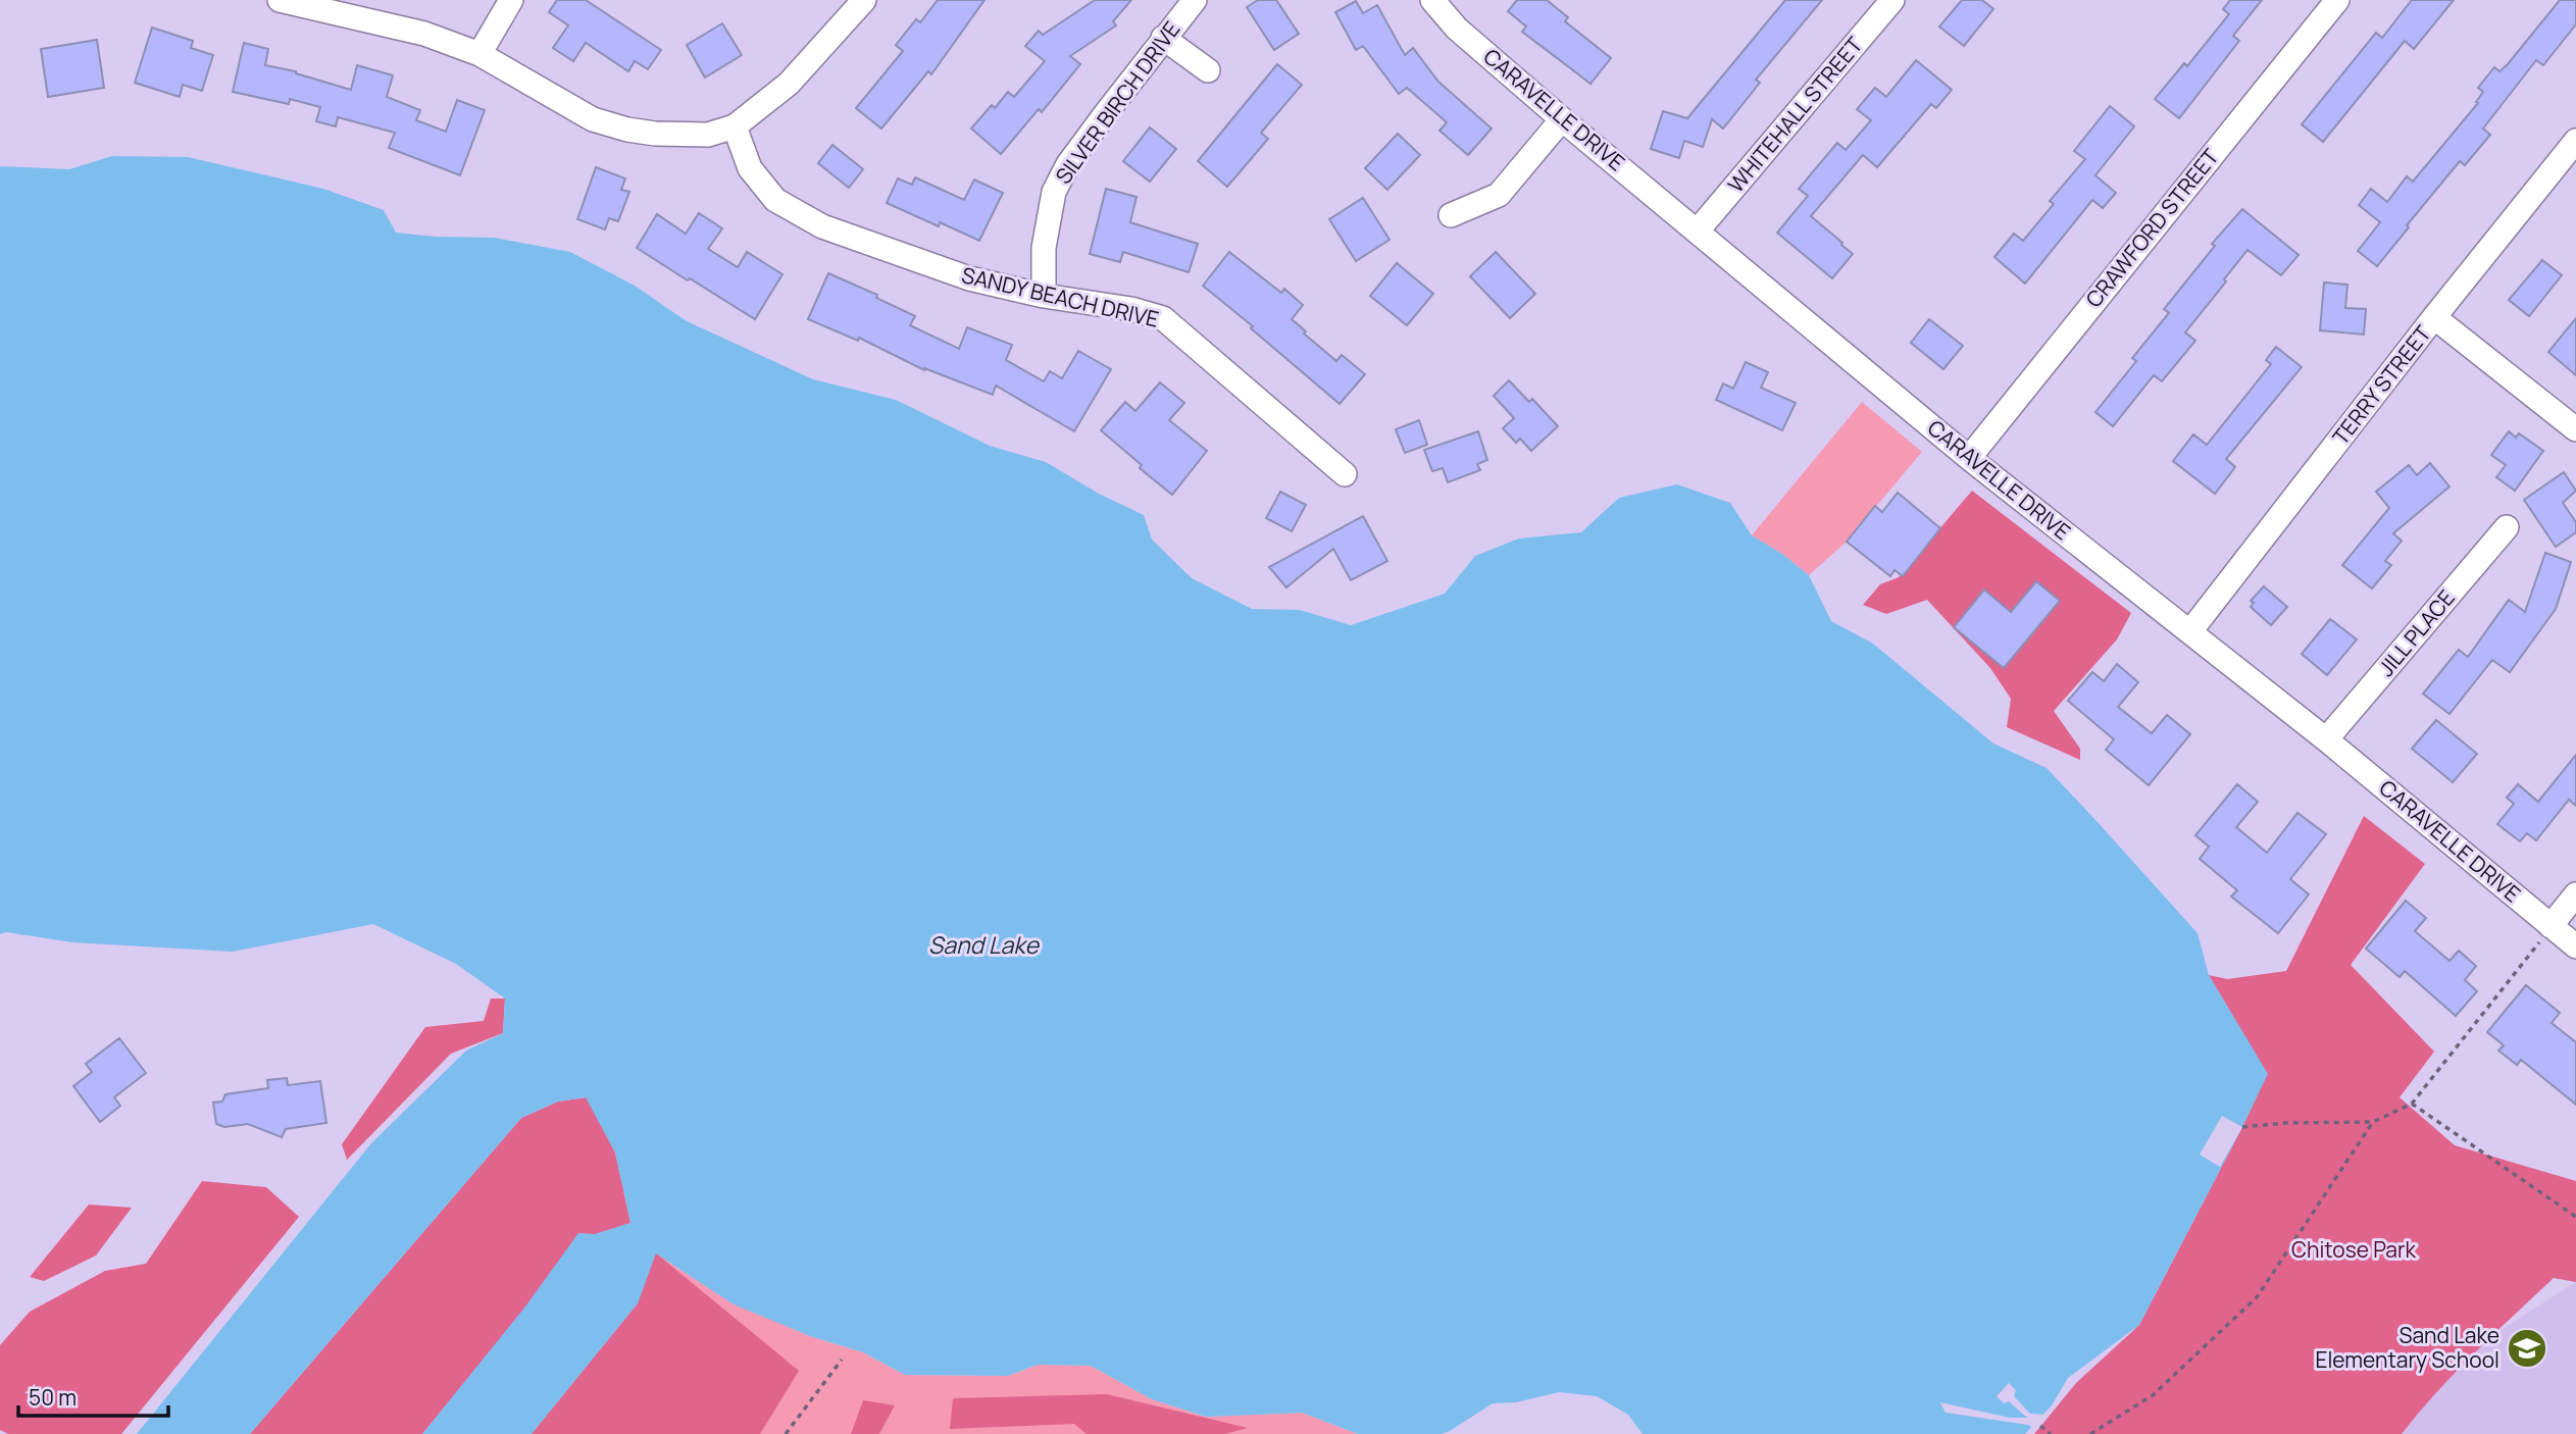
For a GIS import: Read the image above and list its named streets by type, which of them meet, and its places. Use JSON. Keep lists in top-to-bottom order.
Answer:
{
  "streets": {
    "street": [
      "SILVER BIRCH DRIVE",
      "CARAVELLE DRIVE",
      "WHITEHALL STREET",
      "CRAWFORD STREET",
      "SANDY BEACH DRIVE",
      "TERRY STREET",
      "JILL PLACE"
    ]
  },
  "crossings": [
    ["SILVER BIRCH DRIVE", "SANDY BEACH DRIVE"],
    ["CARAVELLE DRIVE", "WHITEHALL STREET"],
    ["CARAVELLE DRIVE", "CRAWFORD STREET"],
    ["CARAVELLE DRIVE", "TERRY STREET"],
    ["CARAVELLE DRIVE", "JILL PLACE"]
  ],
  "water": ["Sand Lake"],
  "parks": ["Chitose Park"],
  "places": {
    "school or university": ["Sand Lake Elementary School"]
  },
  "scale_bar": "50 m"
}
